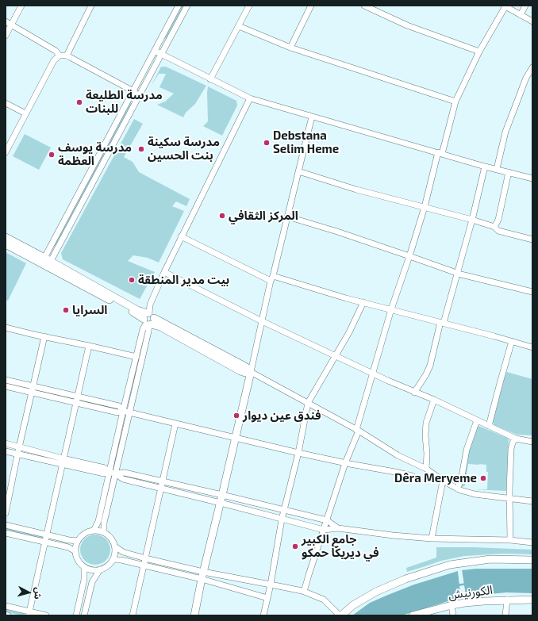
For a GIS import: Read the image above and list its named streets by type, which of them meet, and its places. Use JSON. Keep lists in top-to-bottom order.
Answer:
{
  "streets": {
    "main road": ["الكورنيش"]
  },
  "places": [
    "مدرسة الطليعة للبنات",
    "Debstana Selim Heme",
    "مدرسة سكينة بنت الحسين",
    "مدرسة يوسف العظمة",
    "المركز الثقافي",
    "بيت مدير المنطقة",
    "السرايا",
    "فندق عين ديوار",
    "Dêra Meryeme",
    "جامع الكبير في ديريكا حمكو"
  ],
  "north": "right"
}
